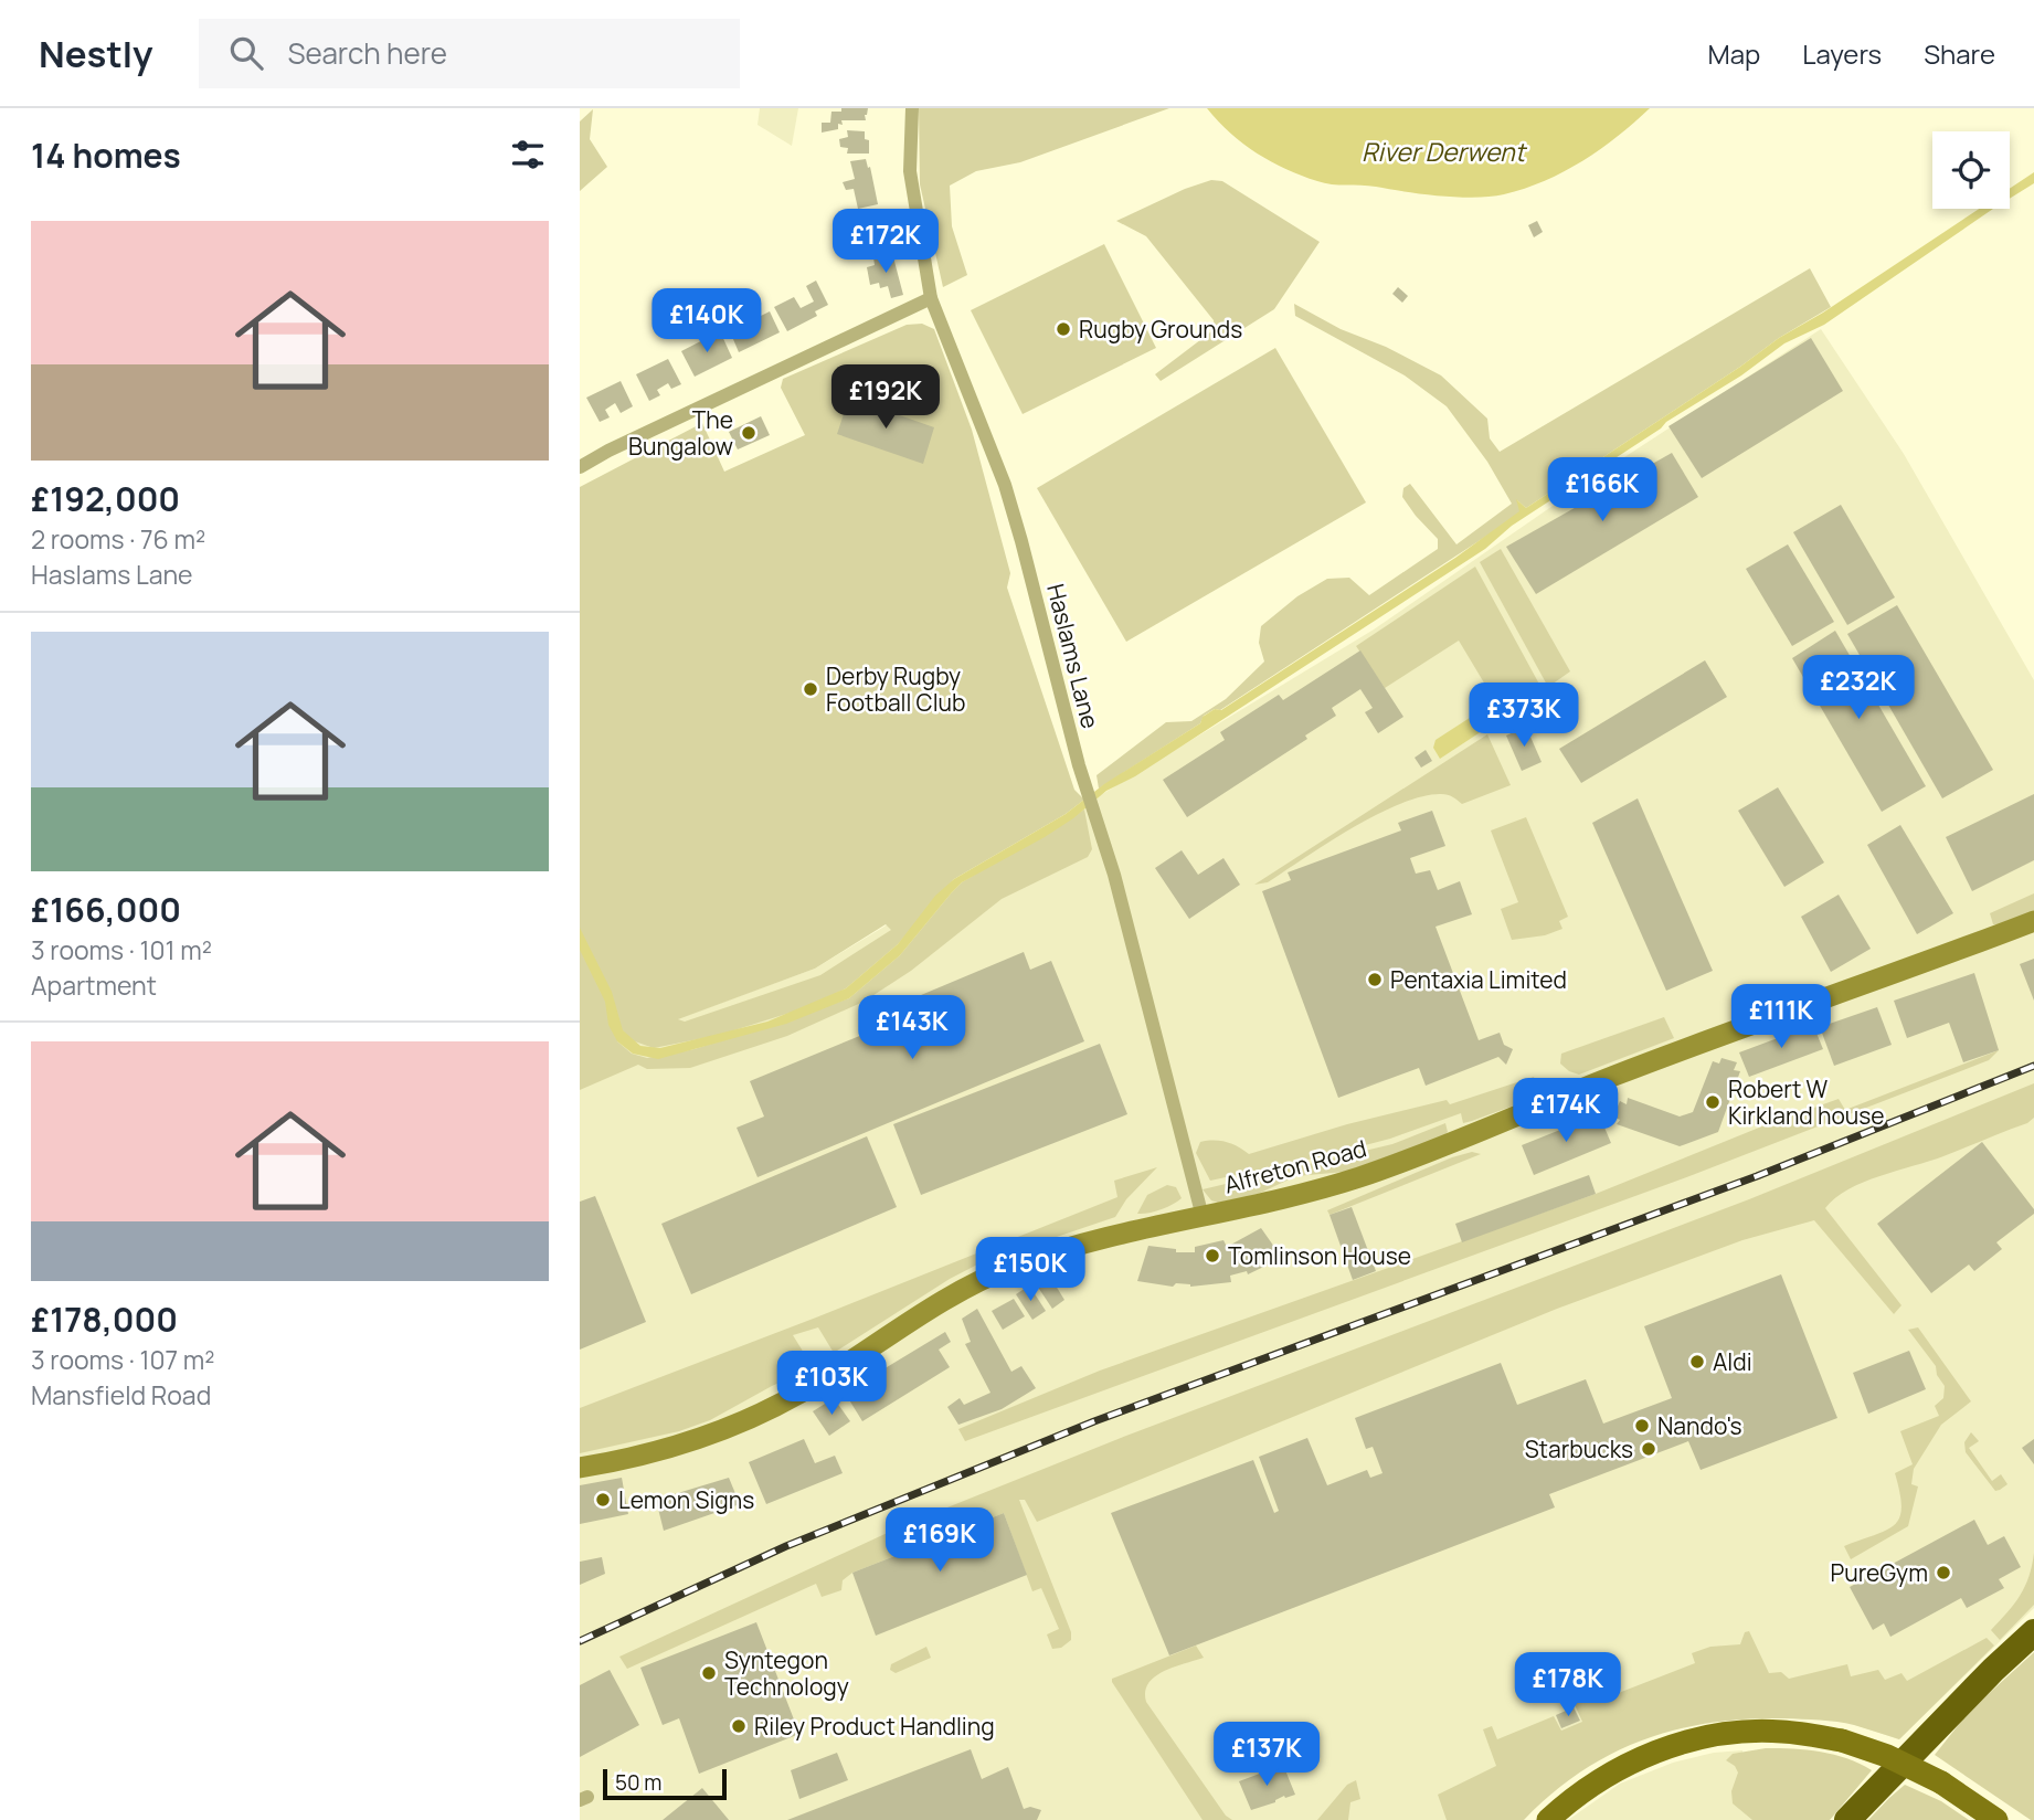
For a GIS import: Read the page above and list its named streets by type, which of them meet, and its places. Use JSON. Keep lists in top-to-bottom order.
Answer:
{
  "streets": {
    "street": ["Haslams Lane", "Alfreton Road"]
  },
  "crossings": [
    ["Haslams Lane", "Alfreton Road"]
  ],
  "water": ["River Derwent"],
  "places": [
    "Rugby Grounds",
    "The Bungalow",
    "Derby Rugby Football Club",
    "Pentaxia Limited",
    "Robert W Kirkland house",
    "Tomlinson House",
    "Aldi",
    "Nando's",
    "Starbucks",
    "Lemon Signs",
    "PureGym",
    "Syntegon Technology",
    "Riley Product Handling"
  ],
  "scale_bar": "50 m",
  "page": {
    "header": "Nestly",
    "search": "Search here",
    "nav": ["Map", "Layers", "Share"],
    "heading": "14 homes",
    "list": [
      {
        "name": "£192,000",
        "note": "2 rooms · 76 m² · Haslams Lane"
      },
      {
        "name": "£166,000",
        "note": "3 rooms · 101 m² · Apartment"
      },
      {
        "name": "£178,000",
        "note": "3 rooms · 107 m² · Mansfield Road"
      }
    ],
    "price": [
      "£172K",
      "£140K",
      "£192K",
      "£166K",
      "£232K",
      "£373K",
      "£111K",
      "£143K",
      "£174K",
      "£150K",
      "£103K",
      "£169K",
      "£178K",
      "£137K"
    ],
    "scale": "50 m"
  }
}
